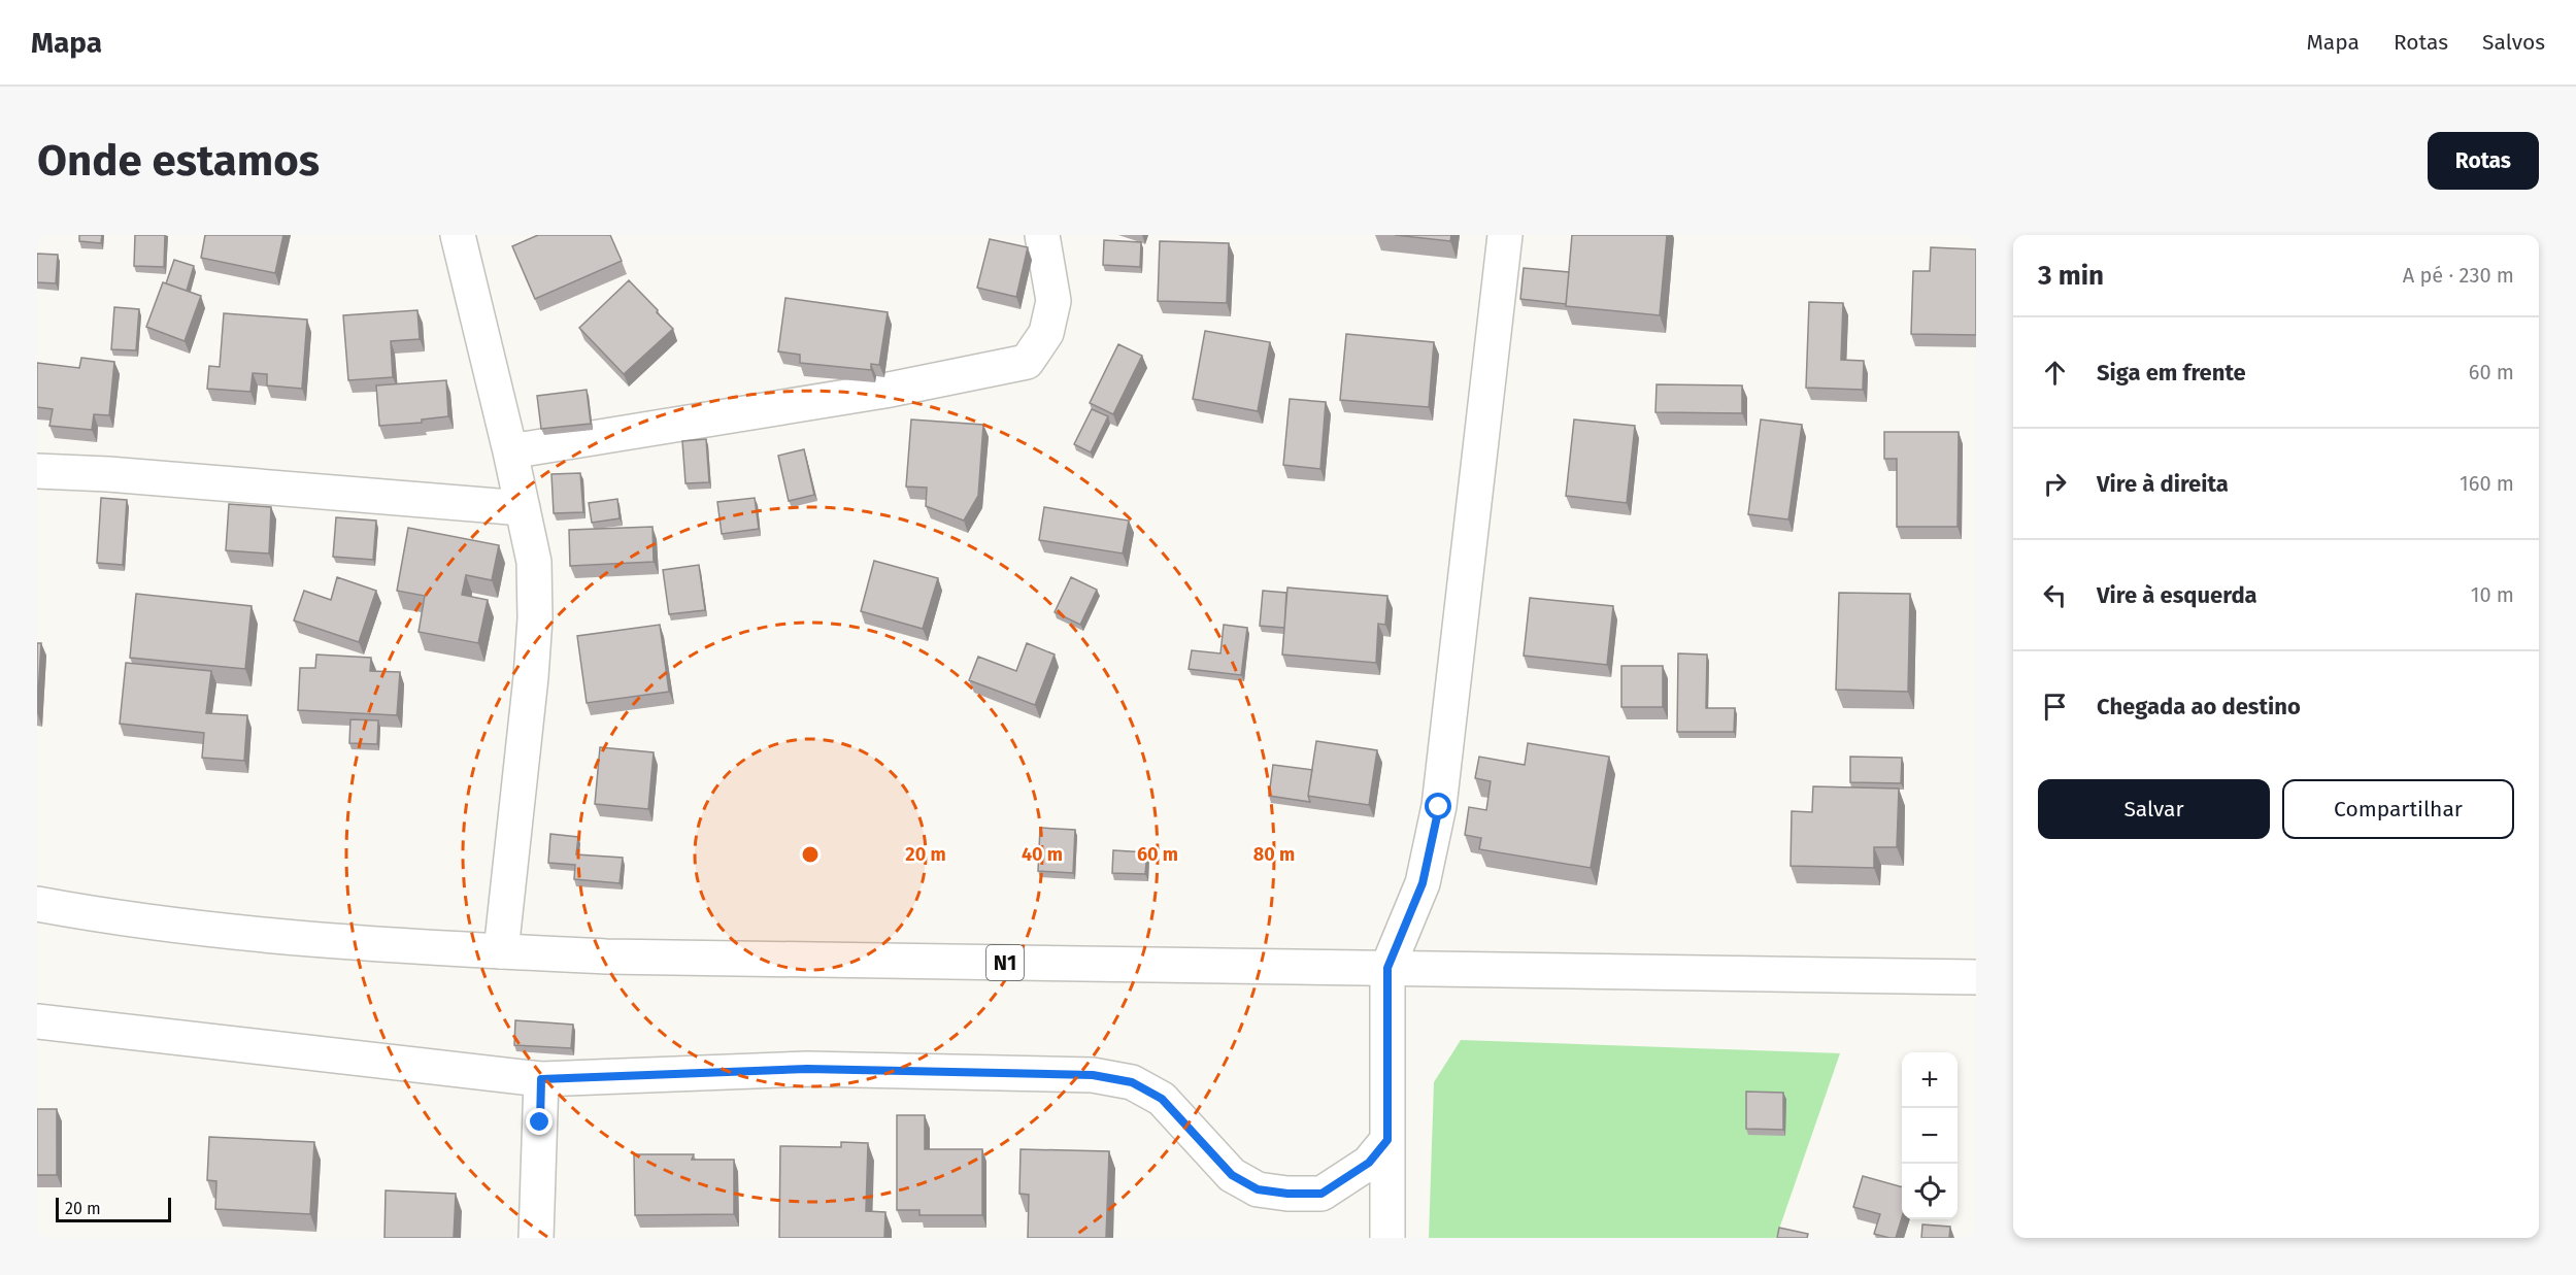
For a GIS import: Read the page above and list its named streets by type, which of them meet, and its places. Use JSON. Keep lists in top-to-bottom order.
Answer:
{
  "streets": {
    "main road": ["N1"]
  },
  "scale_bar": "20 m",
  "page": {
    "header": "Mapa",
    "nav": ["Mapa", "Rotas", "Salvos"],
    "buttons": [
      "Rotas",
      ["Salvar", "Compartilhar"]
    ],
    "title": "Onde estamos",
    "heading": ["3 min", "A pé · 230 m"],
    "list": [
      ["Siga em frente", "60 m"],
      ["Vire à direita", "160 m"],
      ["Vire à esquerda", "10 m"],
      "Chegada ao destino"
    ],
    "map_buttons": ["+", "−"],
    "scale": "20 m"
  },
  "rings": [
    "20 m",
    "40 m",
    "60 m",
    "80 m"
  ]
}
